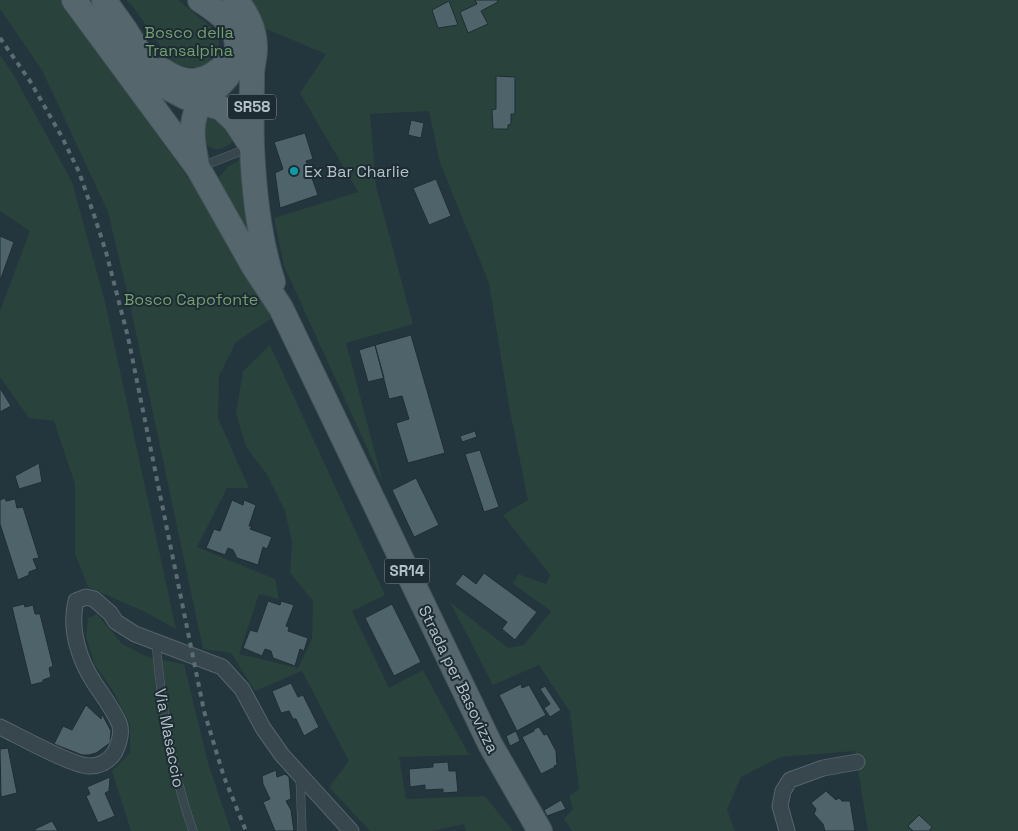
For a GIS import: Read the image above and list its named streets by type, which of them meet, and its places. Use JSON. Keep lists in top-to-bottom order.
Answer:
{
  "streets": {
    "main road": ["SR58", "SR14", "Strada per Basovizza"],
    "lane": ["Via Masaccio"]
  },
  "crossings": [
    ["SR58", "Strada per Basovizza"]
  ],
  "parks": ["Bosco della Transalpina", "Bosco Capofonte"],
  "places": ["Ex Bar Charlie"]
}
